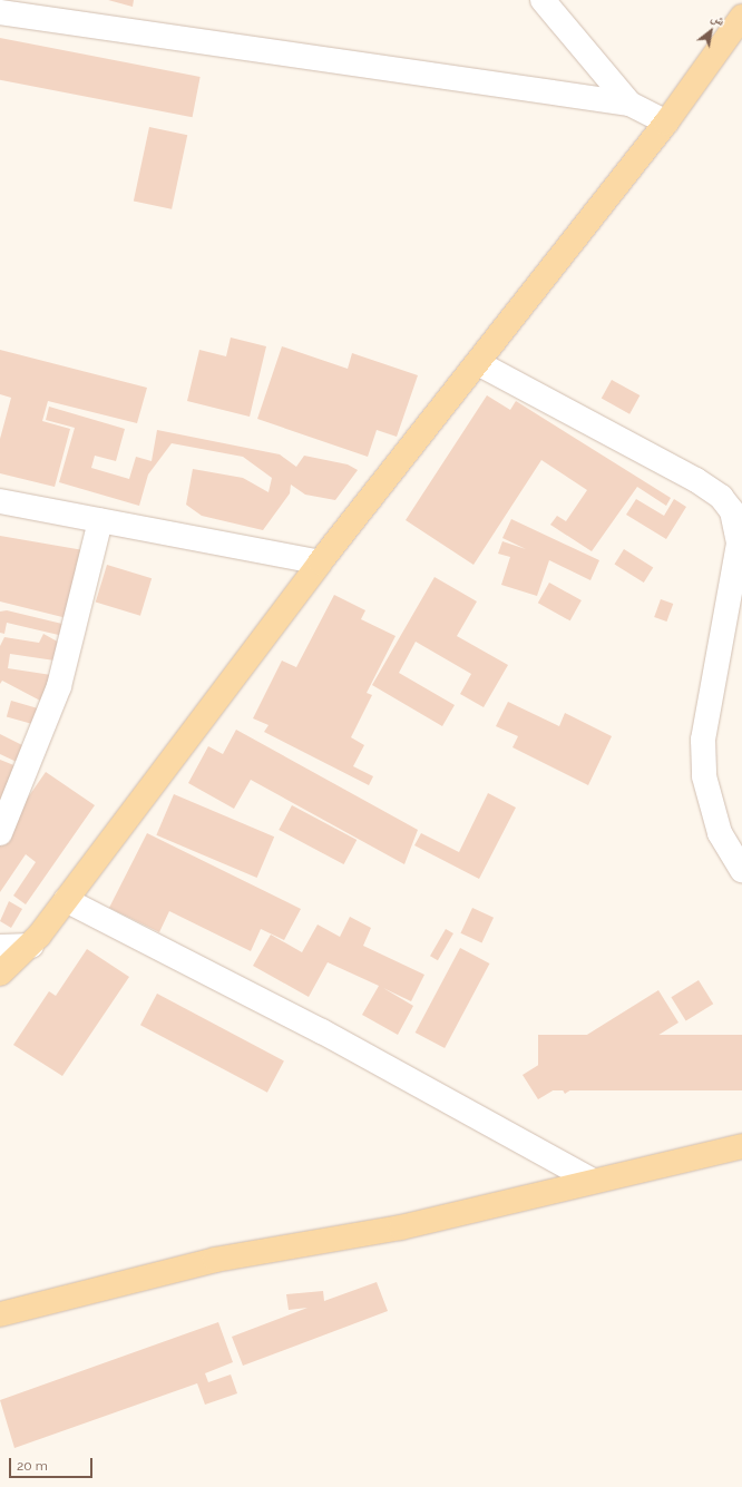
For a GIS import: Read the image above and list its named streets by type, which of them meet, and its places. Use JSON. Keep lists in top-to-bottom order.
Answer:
{
  "scale_bar": "20 m",
  "north": "top right"
}
